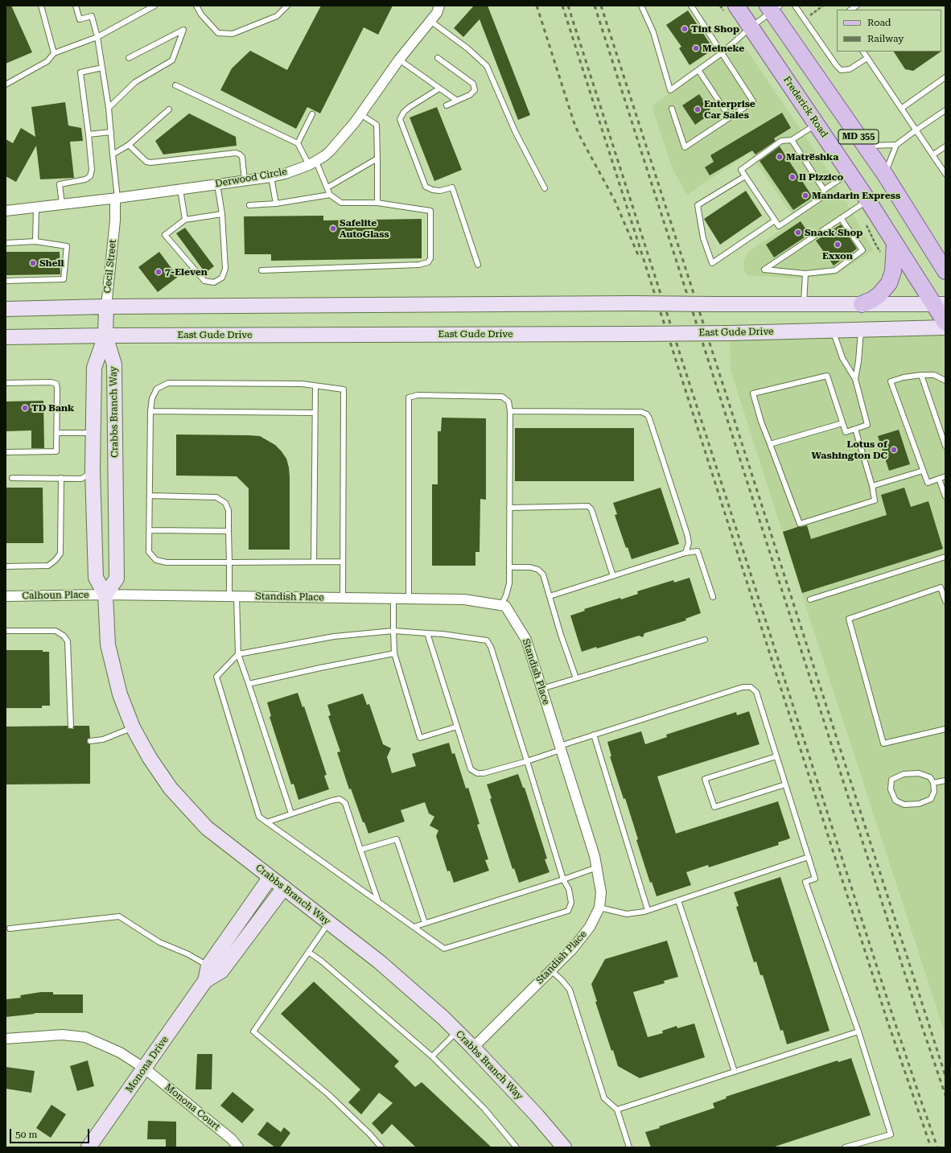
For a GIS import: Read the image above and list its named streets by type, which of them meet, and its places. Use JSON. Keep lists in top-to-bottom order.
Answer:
{
  "streets": {
    "main road": [
      "Frederick Road",
      "MD 355",
      "Cecil Street",
      "East Gude Drive",
      "Crabbs Branch Way",
      "Monona Drive"
    ],
    "street": [
      "Derwood Circle",
      "Calhoun Place",
      "Standish Place",
      "Monona Court"
    ]
  },
  "crossings": [
    ["Derwood Circle", "Cecil Street"],
    ["Cecil Street", "East Gude Drive"],
    ["Cecil Street", "Crabbs Branch Way"],
    ["East Gude Drive", "Crabbs Branch Way"],
    ["Crabbs Branch Way", "Calhoun Place"],
    ["Crabbs Branch Way", "Standish Place"],
    ["Crabbs Branch Way", "Monona Drive"],
    ["Calhoun Place", "Standish Place"],
    ["Monona Drive", "Monona Court"]
  ],
  "places": [
    "Tint Shop",
    "Meineke",
    "Enterprise Car Sales",
    "Matrëshka",
    "Il Pizzico",
    "Mandarin Express",
    "Safelite AutoGlass",
    "Snack Shop",
    "Exxon",
    "Shell",
    "7-Eleven",
    "TD Bank",
    "Lotus of Washington DC"
  ],
  "legend": ["Road", "Railway"],
  "scale_bar": "50 m"
}
